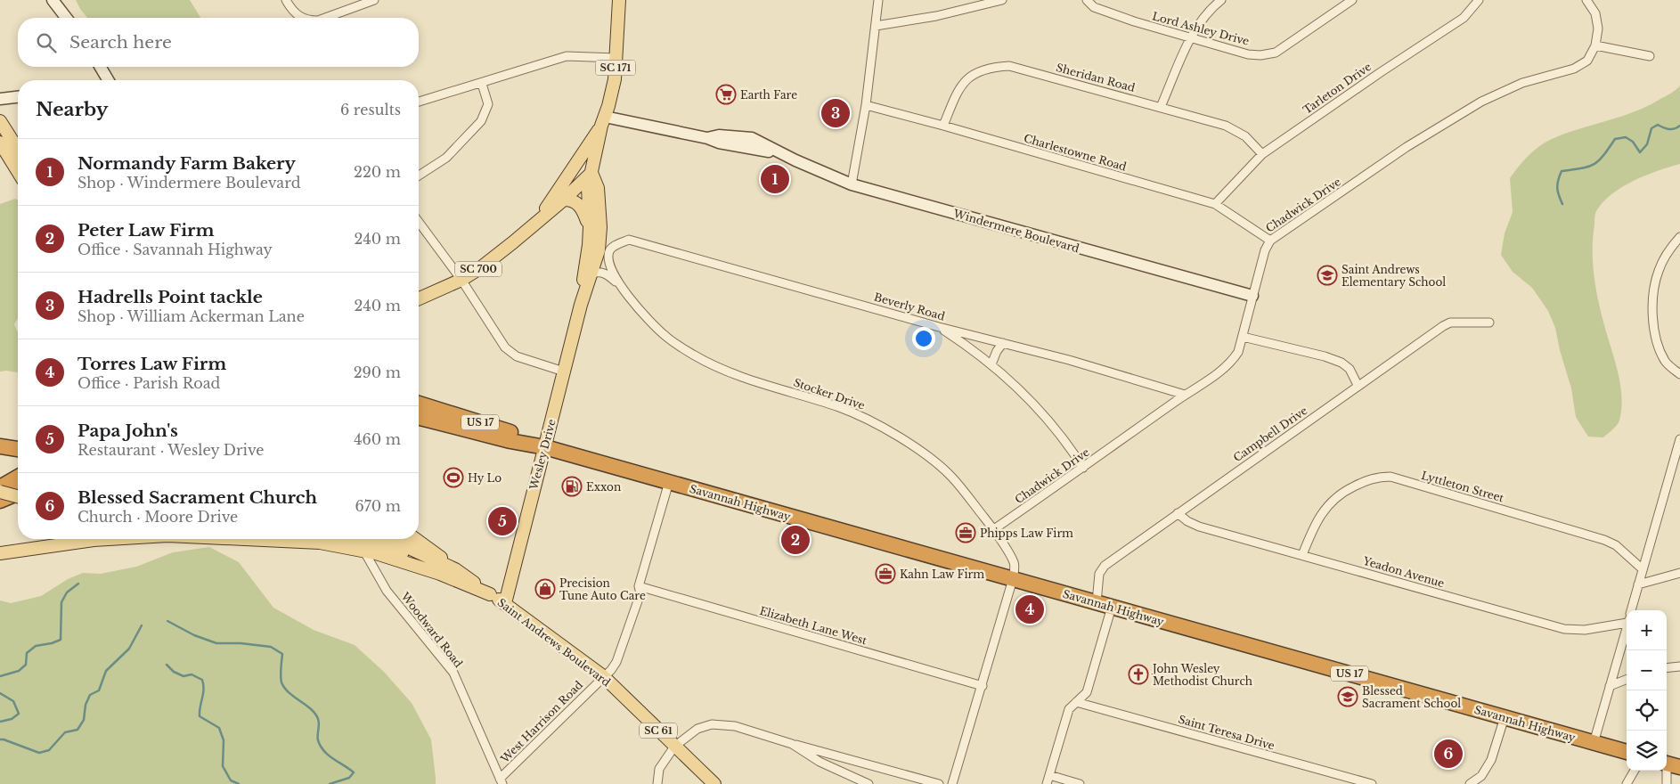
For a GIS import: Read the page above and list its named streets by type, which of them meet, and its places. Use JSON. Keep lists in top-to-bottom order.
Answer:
{
  "streets": {
    "highway": ["US 17", "Savannah Highway"],
    "main road": [
      "SC 171",
      "SC 700",
      "Wesley Drive",
      "Saint Andrews Boulevard",
      "SC 61"
    ],
    "street": [
      "Lord Ashley Drive",
      "Sheridan Road",
      "Tarleton Drive",
      "Charlestowne Road",
      "Chadwick Drive",
      "Windermere Boulevard",
      "Beverly Road",
      "Stocker Drive",
      "Campbell Drive",
      "Lyttleton Street",
      "Yeadon Avenue",
      "Elizabeth Lane West",
      "Woodward Road",
      "West Harrison Road",
      "Saint Teresa Drive"
    ]
  },
  "crossings": [
    ["SC 171", "Windermere Boulevard"],
    ["SC 171", "SC 700"],
    ["SC 171", "Wesley Drive"],
    ["Sheridan Road", "Tarleton Drive"],
    ["Sheridan Road", "Charlestowne Road"],
    ["Tarleton Drive", "Charlestowne Road"],
    ["Charlestowne Road", "Chadwick Drive"],
    ["Chadwick Drive", "Windermere Boulevard"],
    ["Chadwick Drive", "Beverly Road"],
    ["Chadwick Drive", "Stocker Drive"],
    ["Windermere Boulevard", "SC 700"],
    ["SC 700", "Wesley Drive"],
    ["Beverly Road", "Stocker Drive"],
    ["Stocker Drive", "Wesley Drive"],
    ["Stocker Drive", "Savannah Highway"],
    ["Campbell Drive", "Savannah Highway"],
    ["Campbell Drive", "Yeadon Avenue"],
    ["Wesley Drive", "Savannah Highway"],
    ["Wesley Drive", "Saint Andrews Boulevard"],
    ["Lyttleton Street", "Yeadon Avenue"],
    ["Savannah Highway", "West Harrison Road"],
    ["Elizabeth Lane West", "West Harrison Road"],
    ["Woodward Road", "Saint Andrews Boulevard"],
    ["Woodward Road", "West Harrison Road"],
    ["Saint Andrews Boulevard", "West Harrison Road"],
    ["Saint Andrews Boulevard", "SC 61"]
  ],
  "places": {
    "supermarket": ["Earth Fare"],
    "school or university": ["Saint Andrews Elementary School", "Blessed Sacrament School"],
    "sports": ["Hy Lo"],
    "fuel station": ["Exxon"],
    "office": ["Phipps Law Firm", "Kahn Law Firm"],
    "shop": ["Precision Tune Auto Care"],
    "church": ["John Wesley Methodist Church"]
  },
  "page": {
    "search": "Search here",
    "heading": ["Nearby", "6 results"],
    "pins": [
      "3",
      "1",
      "5",
      "2",
      "4",
      "6"
    ],
    "list": [
      {
        "mark": "1",
        "name": "Normandy Farm Bakery",
        "note": "Shop · Windermere Boulevard",
        "value": "220 m"
      },
      {
        "mark": "2",
        "name": "Peter Law Firm",
        "note": "Office · Savannah Highway",
        "value": "240 m"
      },
      {
        "mark": "3",
        "name": "Hadrells Point tackle",
        "note": "Shop · William Ackerman Lane",
        "value": "240 m"
      },
      {
        "mark": "4",
        "name": "Torres Law Firm",
        "note": "Office · Parish Road",
        "value": "290 m"
      },
      {
        "mark": "5",
        "name": "Papa John's",
        "note": "Restaurant · Wesley Drive",
        "value": "460 m"
      },
      {
        "mark": "6",
        "name": "Blessed Sacrament Church",
        "note": "Church · Moore Drive",
        "value": "670 m"
      }
    ],
    "map_buttons": ["+", "−"]
  }
}
